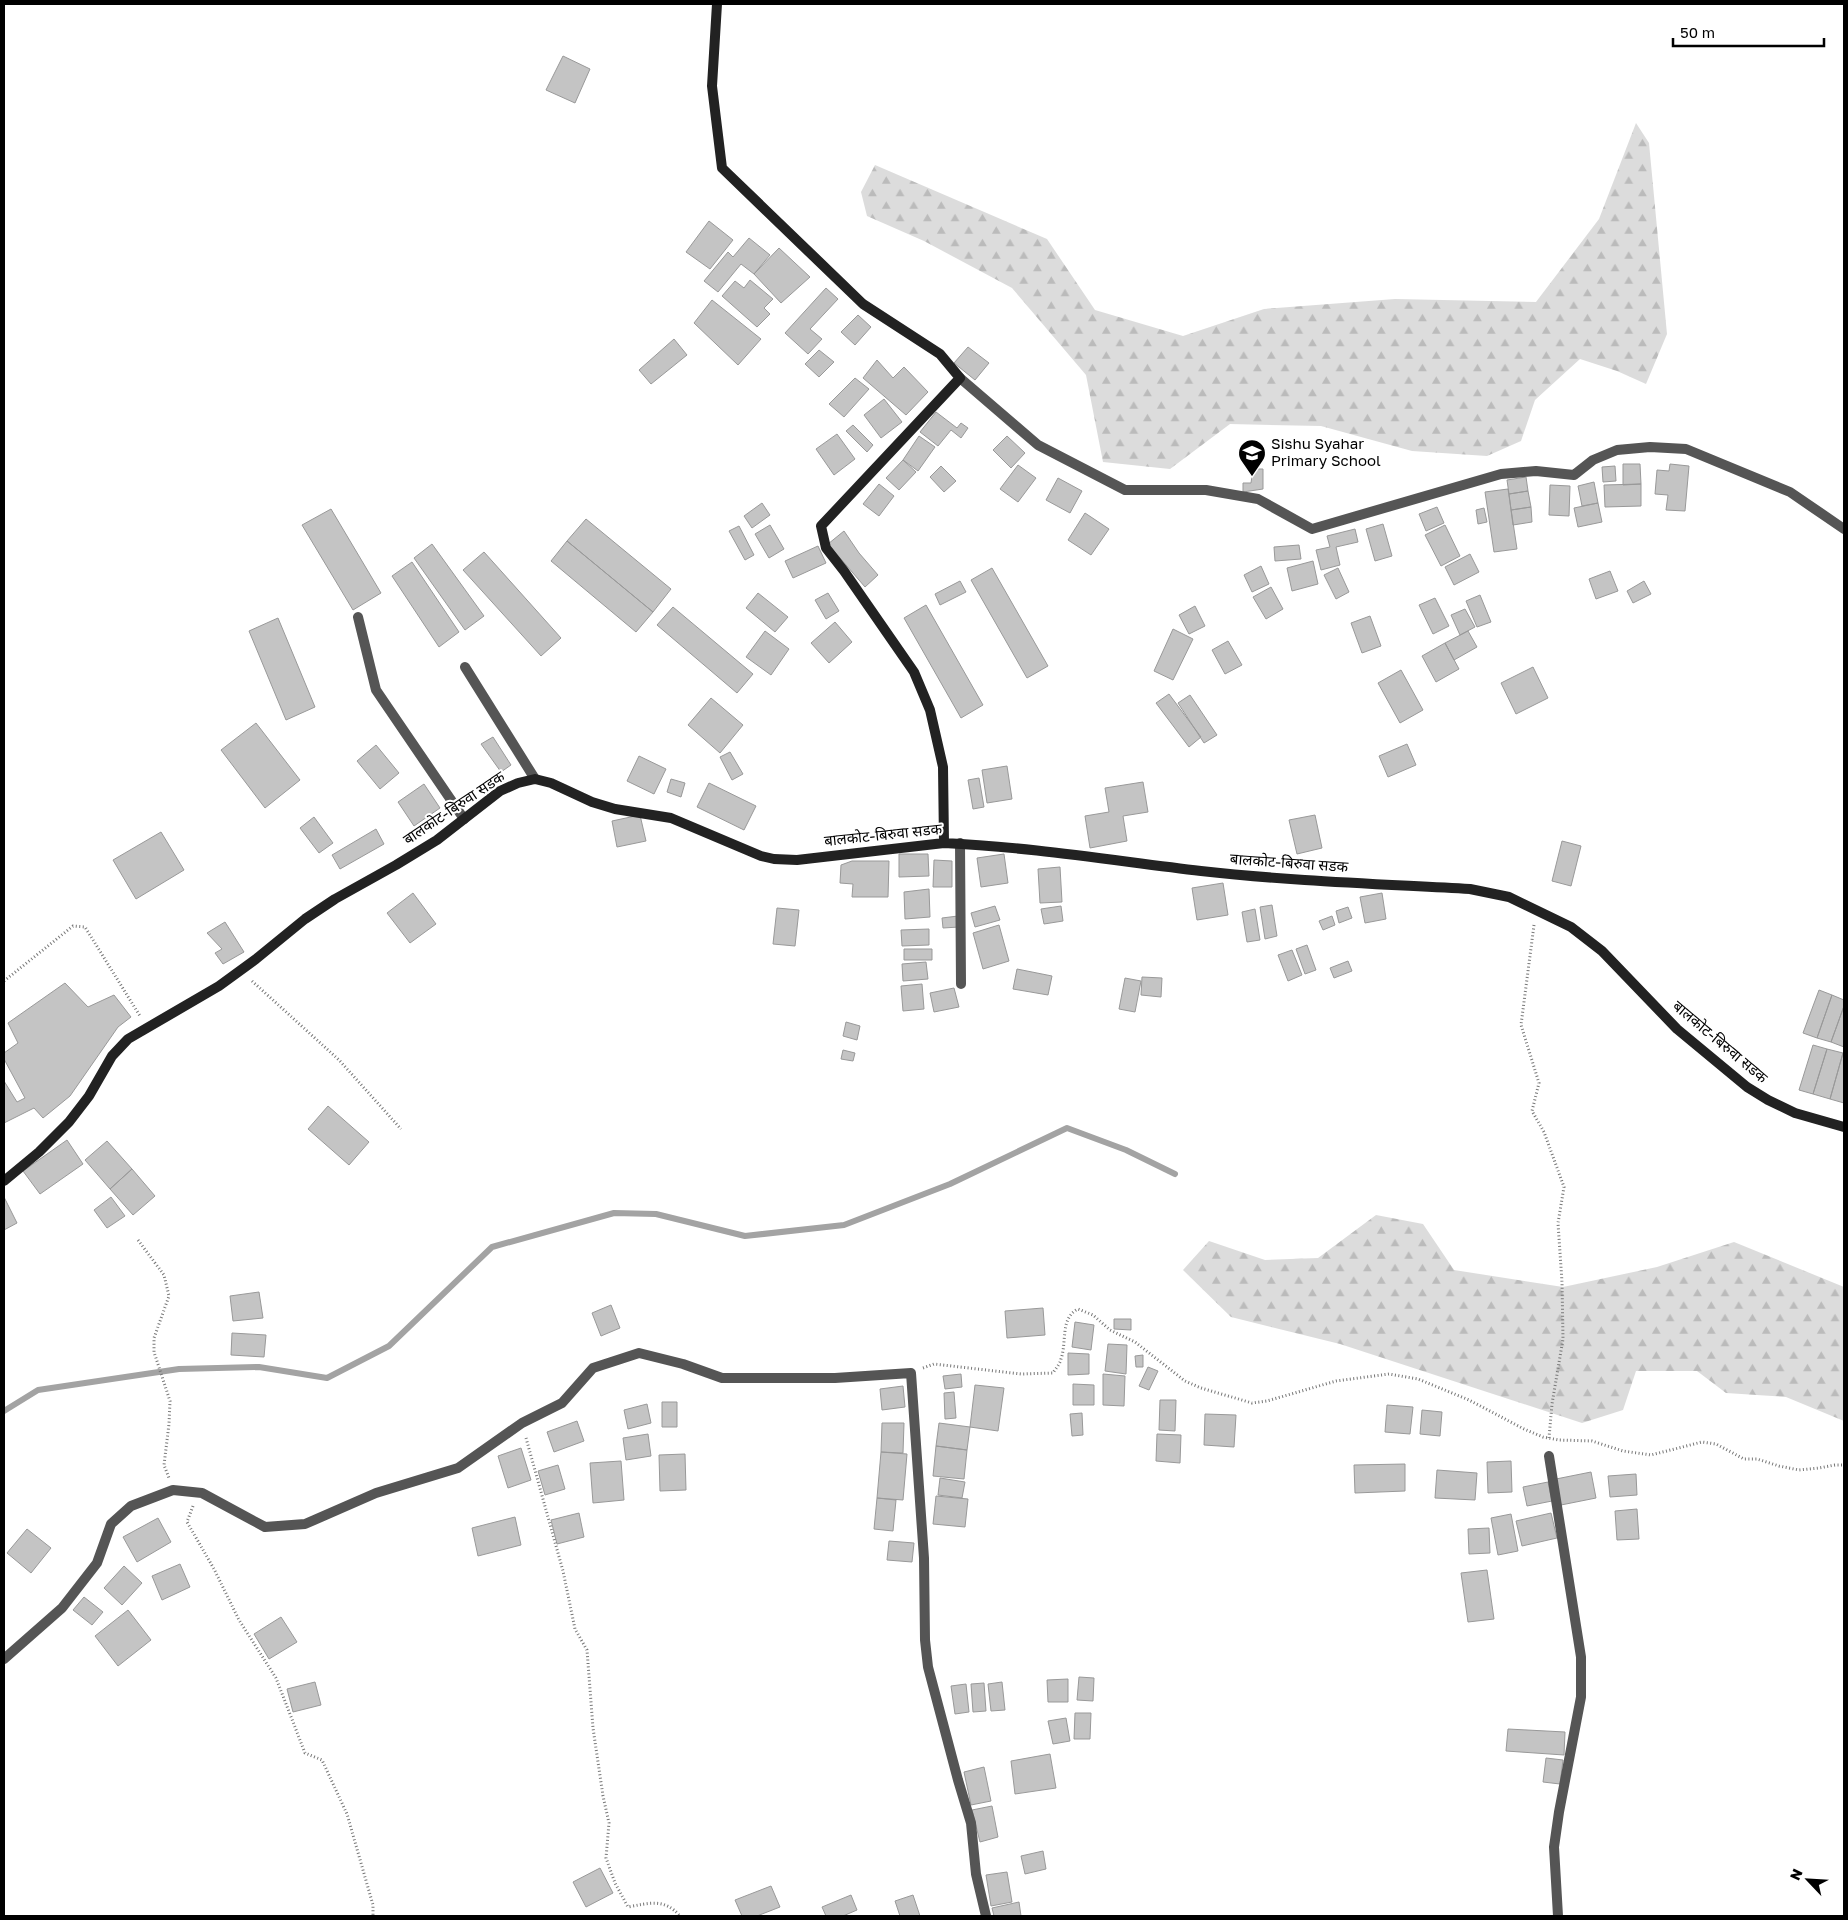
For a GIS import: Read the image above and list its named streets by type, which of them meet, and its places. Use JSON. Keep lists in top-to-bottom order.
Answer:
{
  "streets": {
    "main road": ["बालकोट-बिरुवा सडक"]
  },
  "places": {
    "school or university": ["Sishu Syahar Primary School"]
  },
  "scale_bar": "50 m",
  "north": "top left"
}
